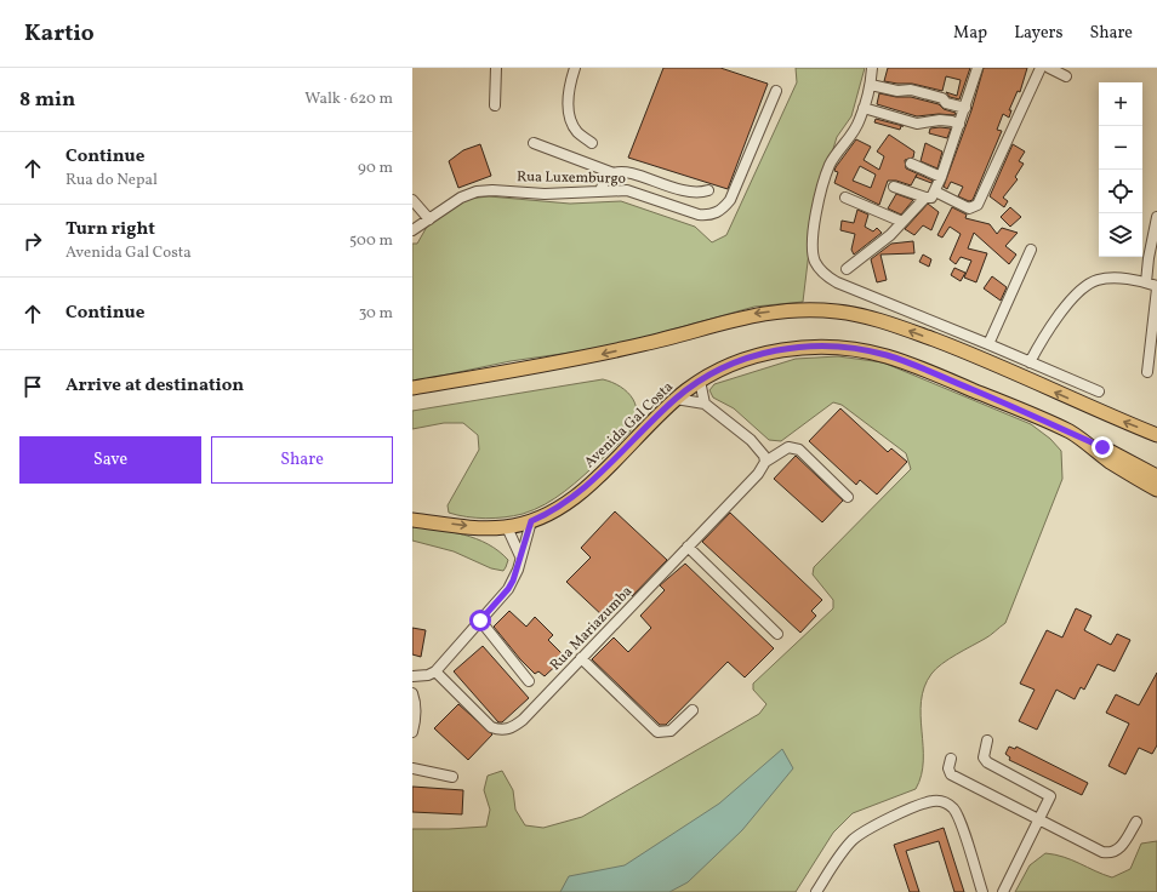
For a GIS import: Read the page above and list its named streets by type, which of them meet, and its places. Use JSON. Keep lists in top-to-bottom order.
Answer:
{
  "streets": {
    "main road": ["Avenida Gal Costa"],
    "street": ["Rua Luxemburgo", "Rua Mariazumba"]
  },
  "page": {
    "header": "Kartio",
    "nav": ["Map", "Layers", "Share"],
    "heading": ["8 min", "Walk · 620 m"],
    "map_buttons": ["+", "−"],
    "list": [
      ["Continue", "Rua do Nepal", "90 m"],
      ["Turn right", "Avenida Gal Costa", "500 m"],
      ["Continue", "30 m"],
      "Arrive at destination"
    ],
    "buttons": ["Save", "Share"]
  }
}
